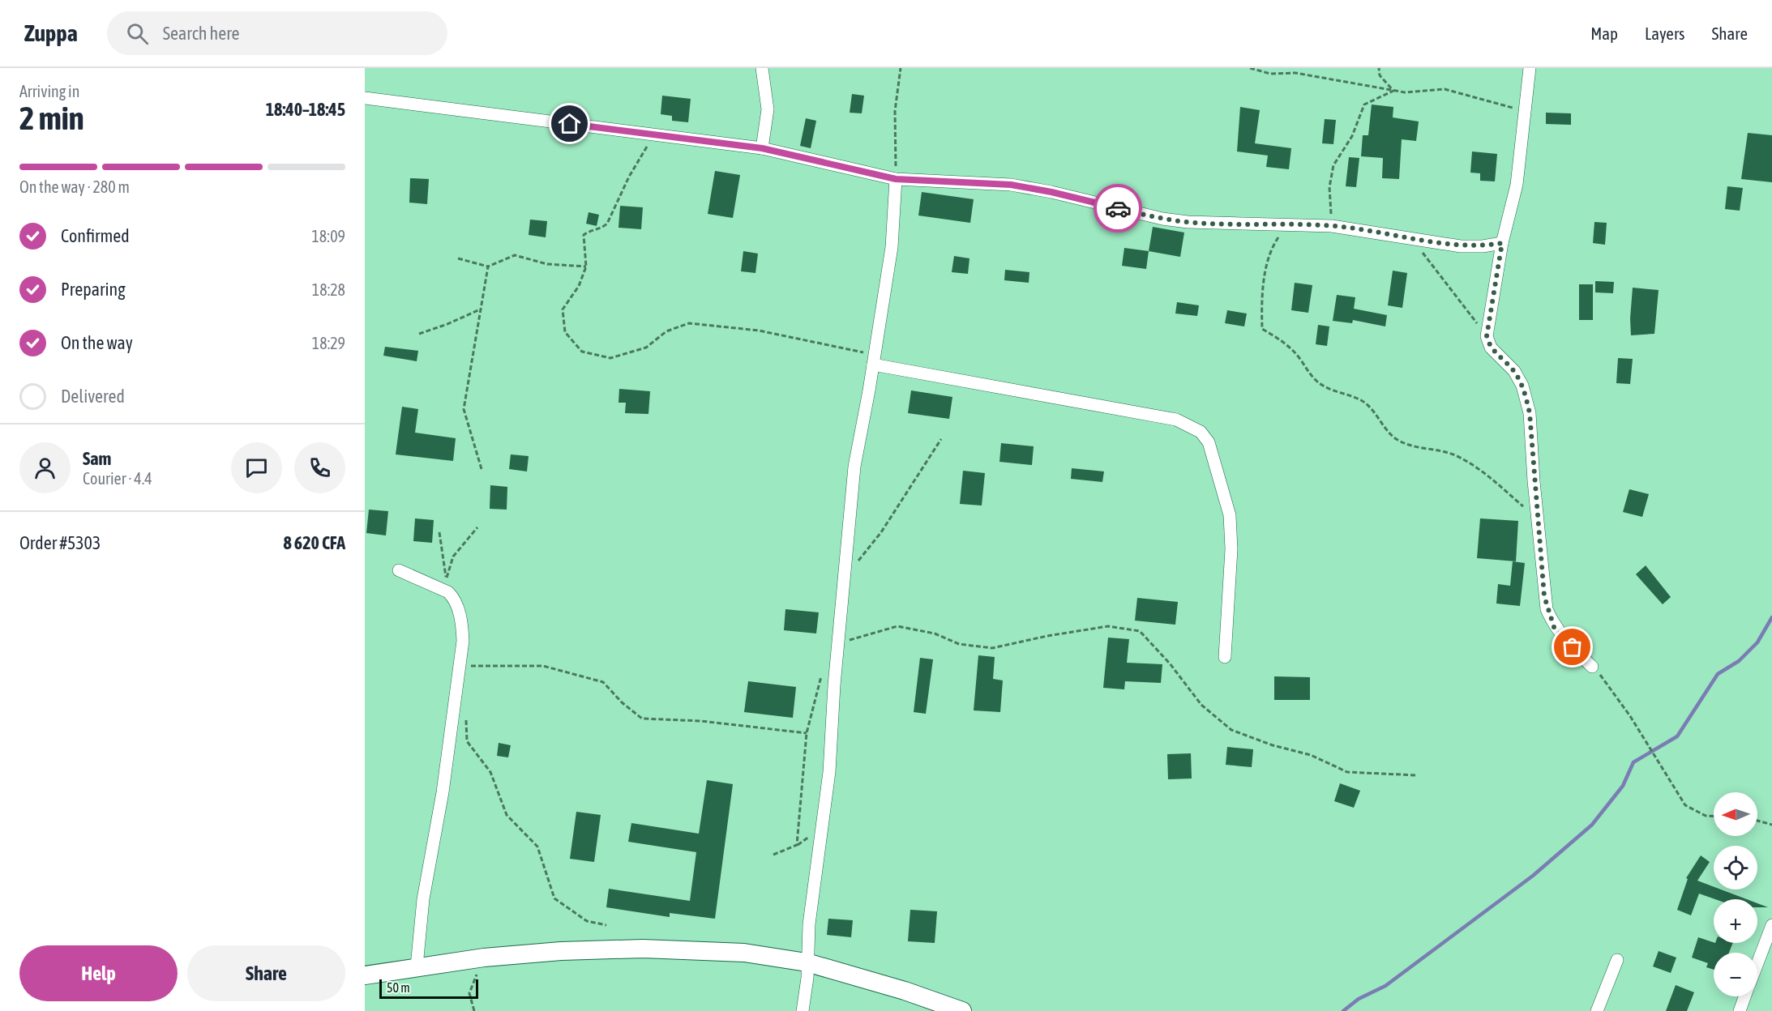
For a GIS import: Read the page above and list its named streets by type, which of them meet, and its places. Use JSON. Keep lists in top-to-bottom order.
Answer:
{
  "scale_bar": "50 m",
  "north": "left",
  "page": {
    "header": "Zuppa",
    "search": "Search here",
    "nav": ["Map", "Layers", "Share"],
    "heading": ["2 min", "Arriving in", "18:40–18:45"],
    "panel": [
      "Sam",
      "Courier · 4.4",
      "Order #5303",
      "8 620 CFA"
    ],
    "bar": "On the way · 280 m",
    "list": [
      ["Confirmed", "18:09"],
      ["Preparing", "18:28"],
      ["On the way", "18:29"],
      "Delivered"
    ],
    "map_buttons": ["+", "−"],
    "buttons": ["Help", "Share"],
    "scale": "50 m"
  }
}
